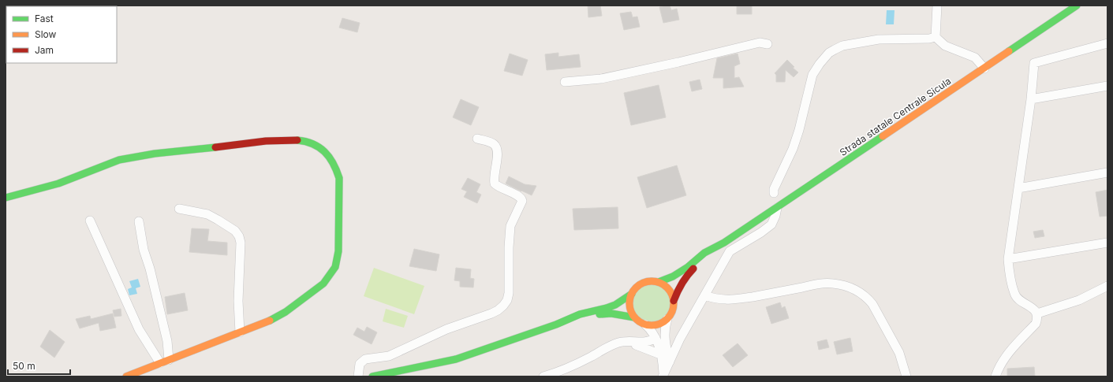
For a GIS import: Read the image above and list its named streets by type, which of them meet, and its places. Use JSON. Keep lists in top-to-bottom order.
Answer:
{
  "streets": {
    "main road": ["Strada statale Centrale Sicula"]
  },
  "legend": ["Fast", "Slow", "Jam"],
  "scale_bar": "50 m"
}
